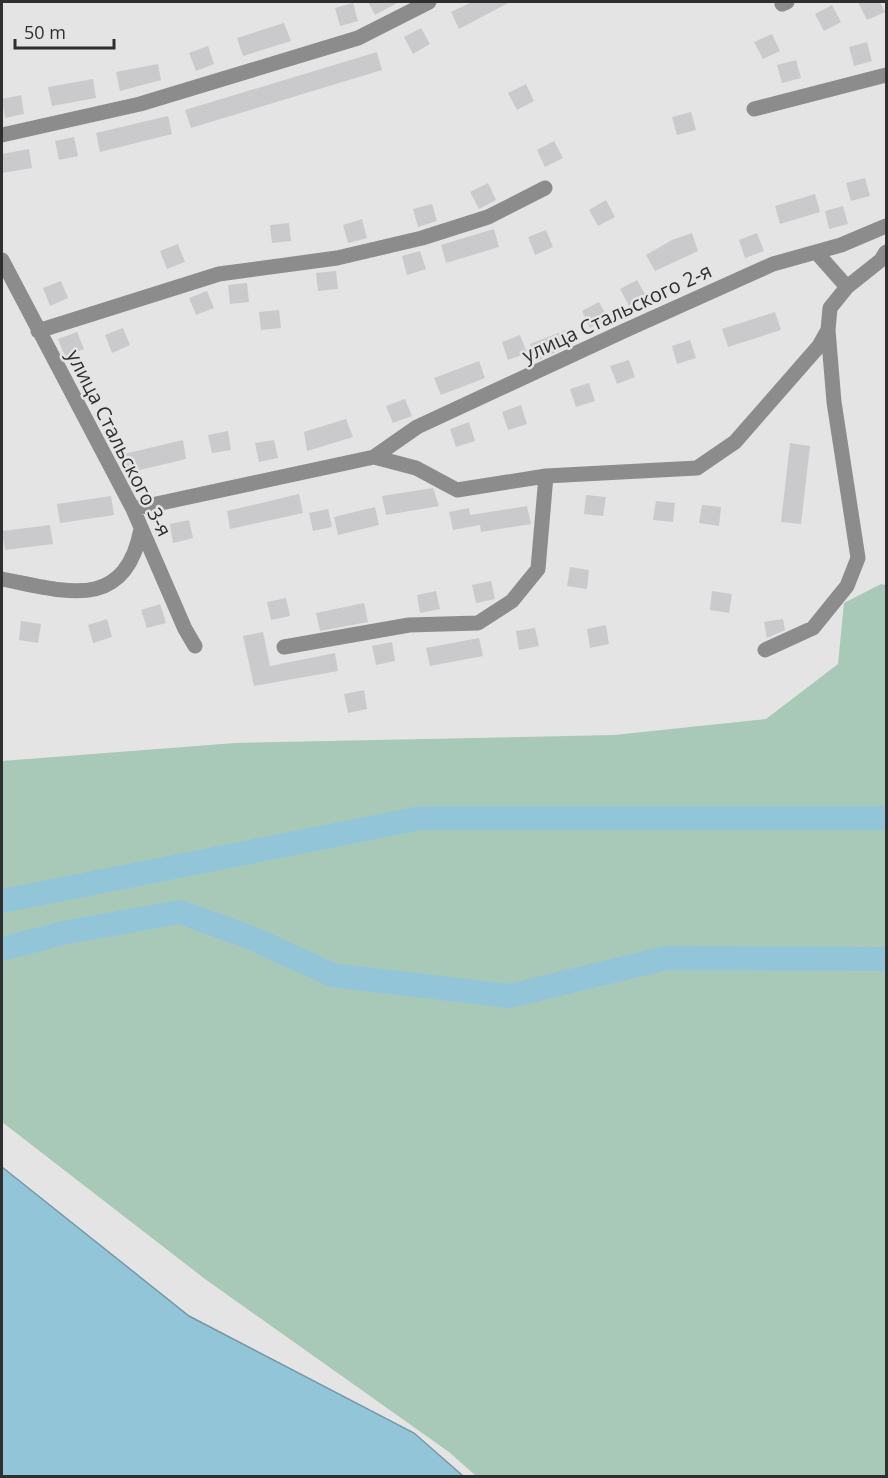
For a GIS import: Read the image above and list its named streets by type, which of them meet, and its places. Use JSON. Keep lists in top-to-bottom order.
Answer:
{
  "streets": {
    "street": ["улица Стальского 2-я", "улица Стальского 3-я"]
  },
  "crossings": [
    ["улица Стальского 2-я", "улица Стальского 3-я"]
  ],
  "scale_bar": "50 m"
}
